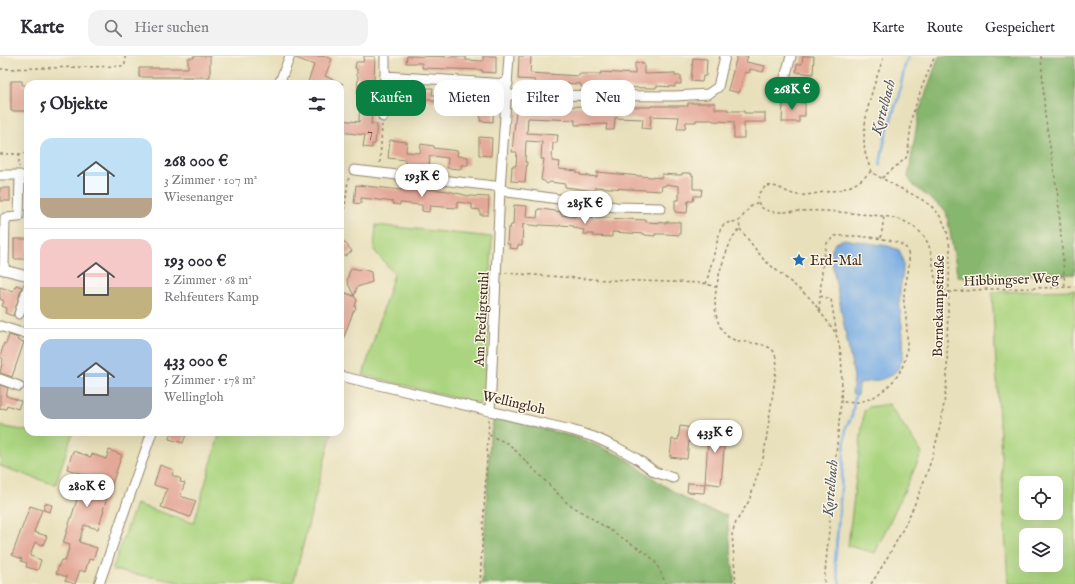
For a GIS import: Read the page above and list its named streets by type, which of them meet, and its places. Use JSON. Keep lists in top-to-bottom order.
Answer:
{
  "streets": {
    "street": ["Am Predigtstuhl", "Wellingloh"],
    "path": ["Hibbingser Weg", "Bornekampstraße"]
  },
  "crossings": [
    ["Hibbingser Weg", "Bornekampstraße"],
    ["Am Predigtstuhl", "Wellingloh"]
  ],
  "water": ["Kortelbach"],
  "places": {
    "place": ["Erd-Mal"]
  },
  "house_numbers": ["7"],
  "page": {
    "header": "Karte",
    "search": "Hier suchen",
    "nav": ["Karte", "Route", "Gespeichert"],
    "price": [
      "268K €",
      "193K €",
      "285K €",
      "433K €",
      "280K €"
    ],
    "chip": [
      "Kaufen",
      "Mieten",
      "Filter",
      "Neu"
    ],
    "heading": "5 Objekte",
    "list": [
      {
        "name": "268 000 €",
        "note": "3 Zimmer · 107 m² · Wiesenanger"
      },
      {
        "name": "193 000 €",
        "note": "2 Zimmer · 68 m² · Rehfeuters Kamp"
      },
      {
        "name": "433 000 €",
        "note": "5 Zimmer · 178 m² · Wellingloh"
      }
    ]
  }
}
